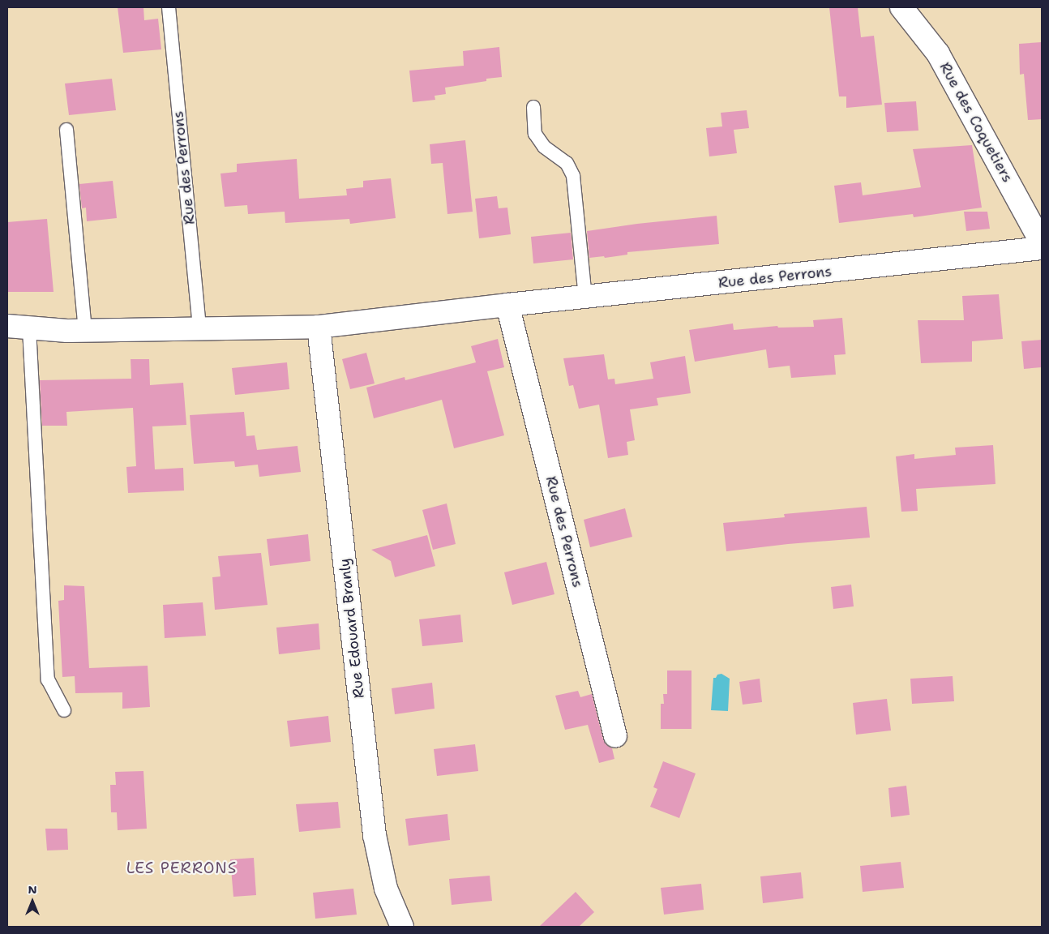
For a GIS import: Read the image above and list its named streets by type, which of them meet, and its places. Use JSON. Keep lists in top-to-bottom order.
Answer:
{
  "streets": {
    "street": ["Rue des Coquetiers", "Rue des Perrons", "Rue Edouard Branly"]
  },
  "crossings": [
    ["Rue des Perrons", "Rue Edouard Branly"]
  ],
  "districts": ["LES PERRONS"],
  "north": "top"
}
